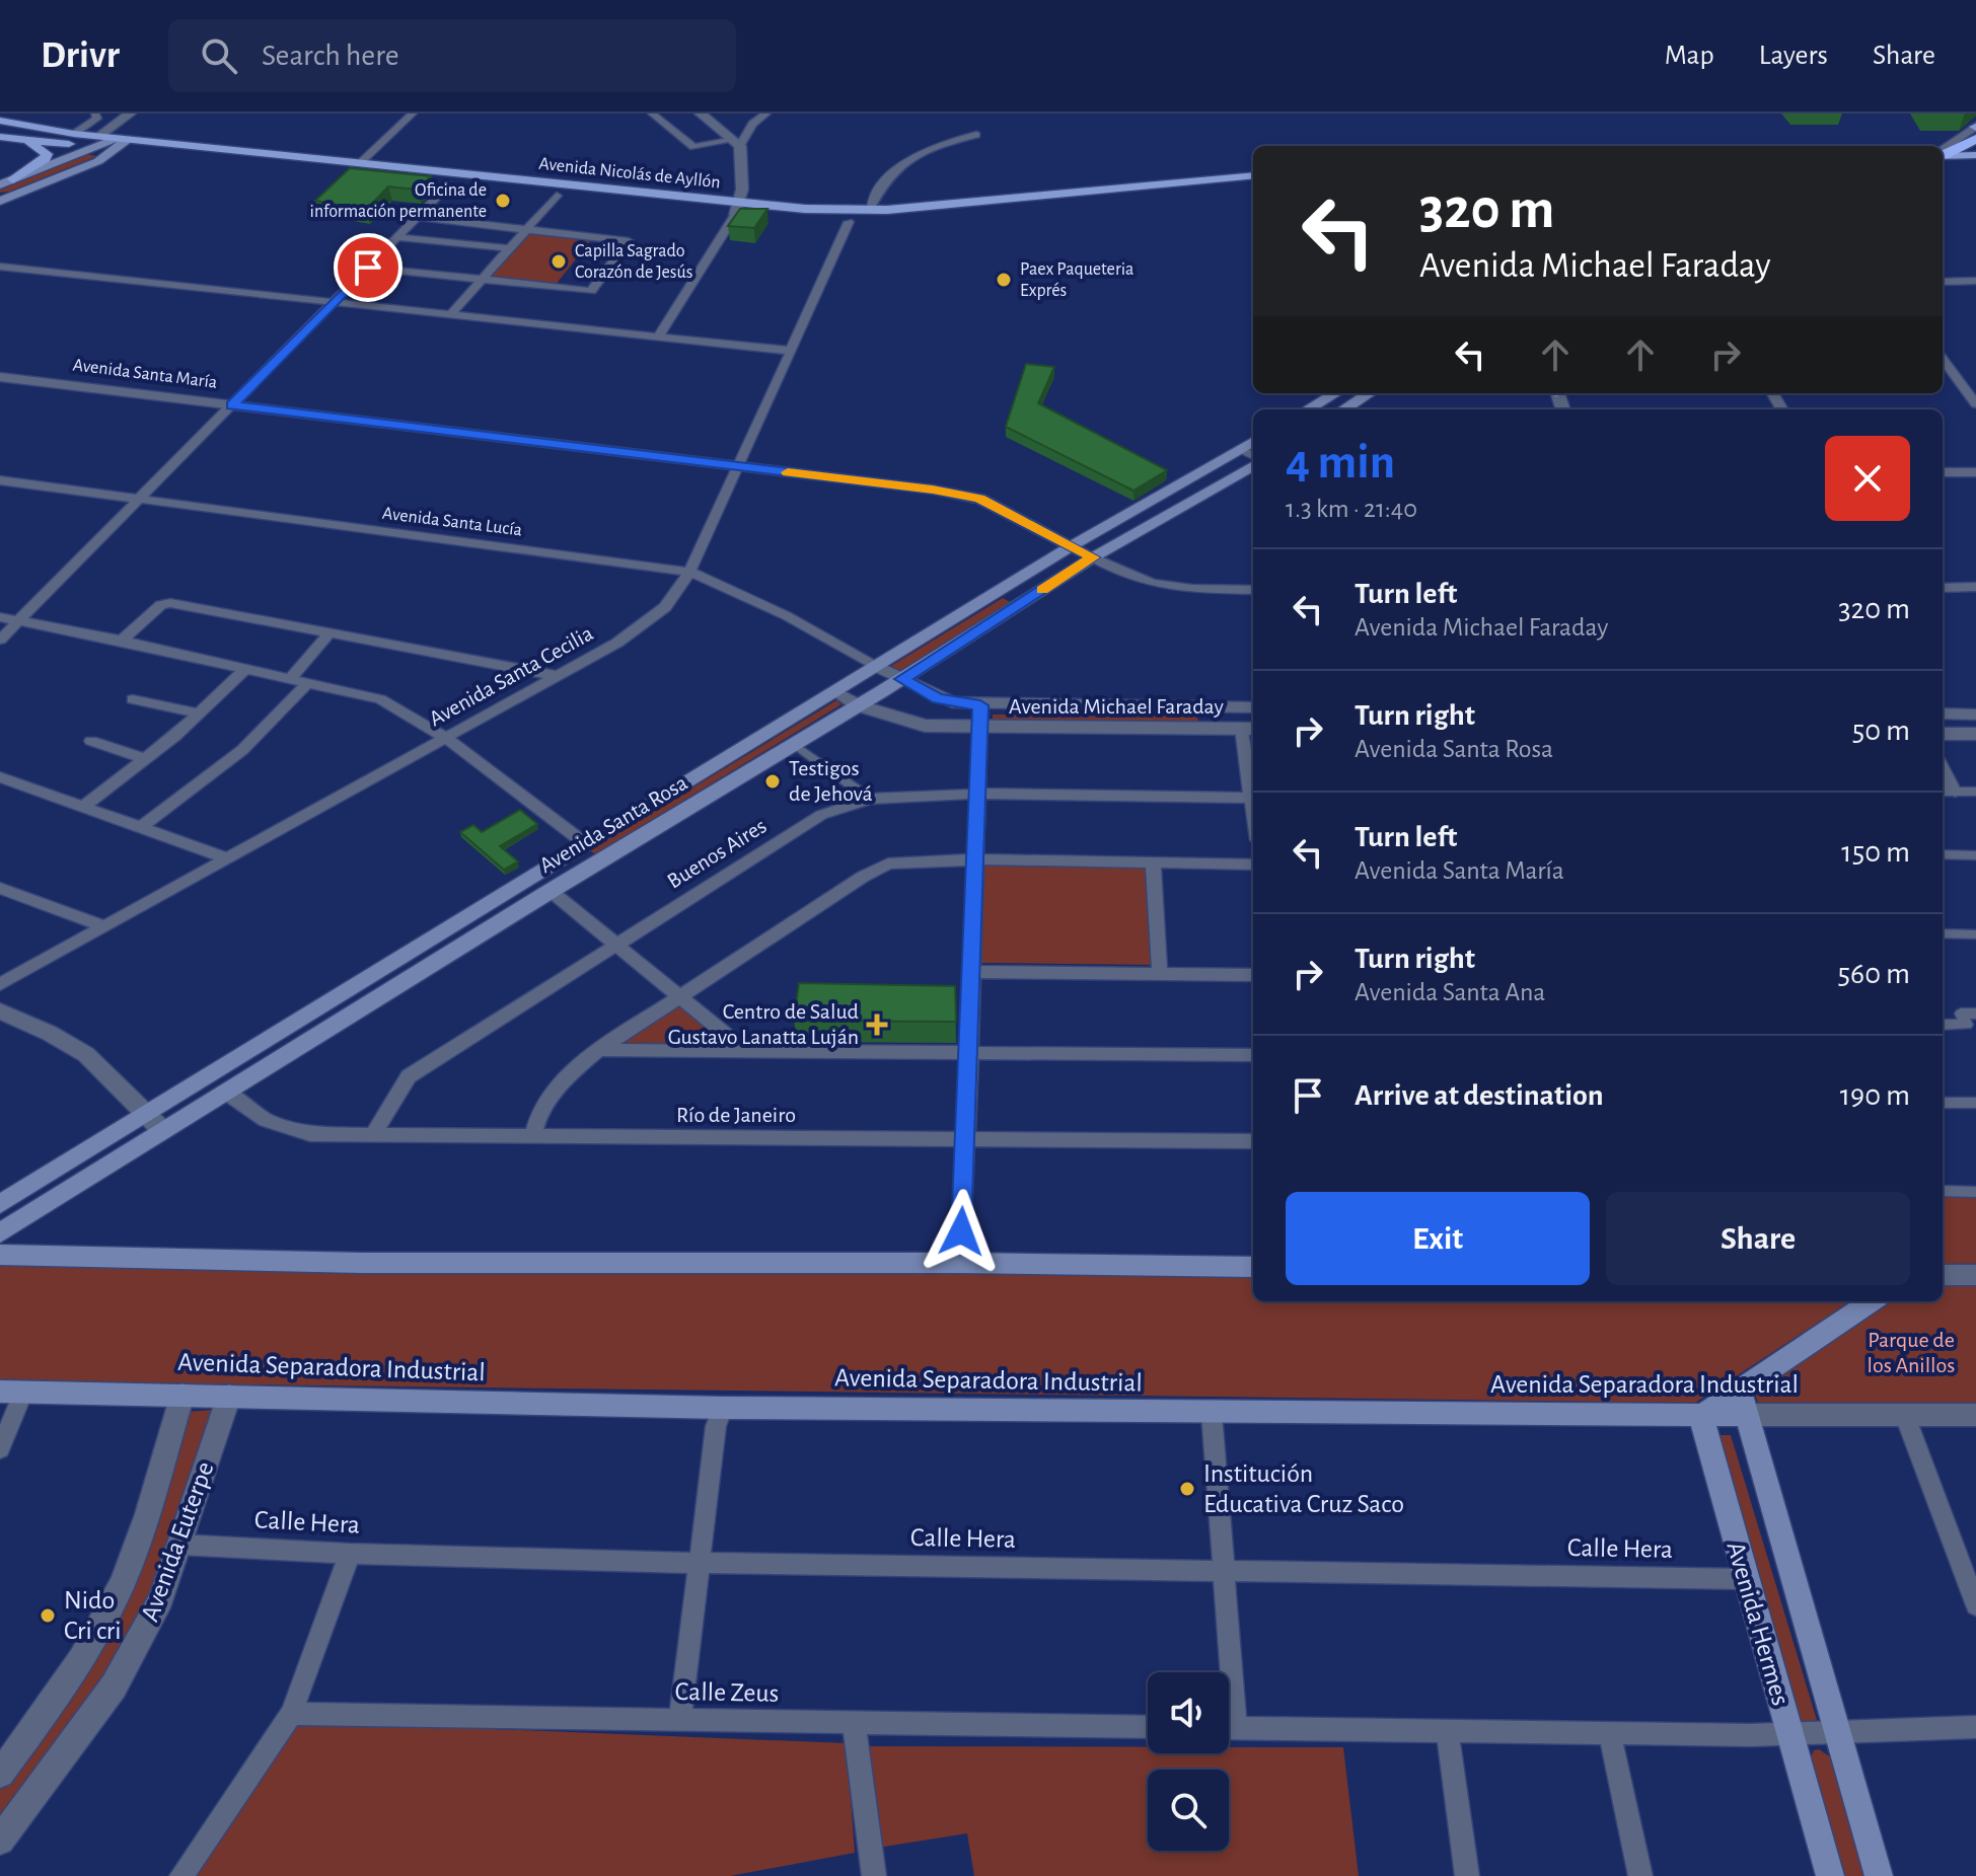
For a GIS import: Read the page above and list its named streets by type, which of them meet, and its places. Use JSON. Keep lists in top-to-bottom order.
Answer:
{
  "streets": {
    "main road": [
      "Avenida Nicolás de Ayllón",
      "Avenida Santa Rosa",
      "Avenida Separadora Industrial",
      "Avenida Hermes"
    ],
    "street": [
      "Avenida Santa María",
      "Avenida Santa Lucía",
      "Avenida Santa Cecilia",
      "Avenida Michael Faraday",
      "Buenos Aires",
      "Río de Janeiro",
      "Calle Hera",
      "Avenida Euterpe",
      "Calle Zeus"
    ]
  },
  "crossings": [
    ["Avenida Nicolás de Ayllón", "Avenida Santa Cecilia"],
    ["Avenida Santa María", "Avenida Santa Cecilia"],
    ["Avenida Santa María", "Avenida Santa Rosa"],
    ["Avenida Santa Lucía", "Avenida Santa Cecilia"],
    ["Avenida Santa Lucía", "Avenida Michael Faraday"],
    ["Avenida Santa Lucía", "Avenida Santa Rosa"],
    ["Avenida Michael Faraday", "Avenida Santa Rosa"],
    ["Avenida Santa Rosa", "Río de Janeiro"],
    ["Buenos Aires", "Río de Janeiro"],
    ["Avenida Separadora Industrial", "Avenida Euterpe"],
    ["Avenida Separadora Industrial", "Avenida Hermes"],
    ["Calle Hera", "Avenida Euterpe"],
    ["Calle Hera", "Avenida Hermes"]
  ],
  "parks": ["Parque de los Anillos"],
  "places": {
    "other": [
      "Oficina de información permanente",
      "Capilla Sagrado Corazón de Jesús",
      "Paex Paqueteria Exprés",
      "Testigos de Jehová",
      "Institución Educativa Cruz Saco",
      "Nido Cri cri"
    ],
    "health": ["Centro de Salud Gustavo Lanatta Luján"]
  },
  "page": {
    "header": "Drivr",
    "search": "Search here",
    "nav": ["Map", "Layers", "Share"],
    "turn": ["320 m", "Avenida Michael Faraday"],
    "heading": ["4 min", "1.3 km · 21:40"],
    "list": [
      {
        "name": "Turn left",
        "note": "Avenida Michael Faraday",
        "value": "320 m"
      },
      {
        "name": "Turn right",
        "note": "Avenida Santa Rosa",
        "value": "50 m"
      },
      {
        "name": "Turn left",
        "note": "Avenida Santa María",
        "value": "150 m"
      },
      {
        "name": "Turn right",
        "note": "Avenida Santa Ana",
        "value": "560 m"
      },
      {
        "name": "Arrive at destination",
        "value": "190 m"
      }
    ],
    "buttons": ["Exit", "Share"]
  }
}
